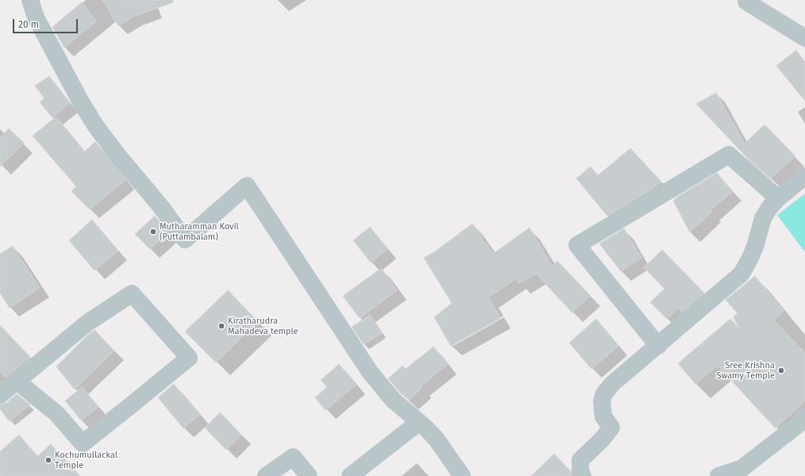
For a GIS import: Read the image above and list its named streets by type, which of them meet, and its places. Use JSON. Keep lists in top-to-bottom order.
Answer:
{
  "places": [
    "Mutharamman Kovil (Puttambalam)",
    "Kiratharudra Mahadeva temple",
    "Sree Krishna Swamy Temple",
    "Kochumullackal Temple"
  ],
  "scale_bar": "20 m"
}
